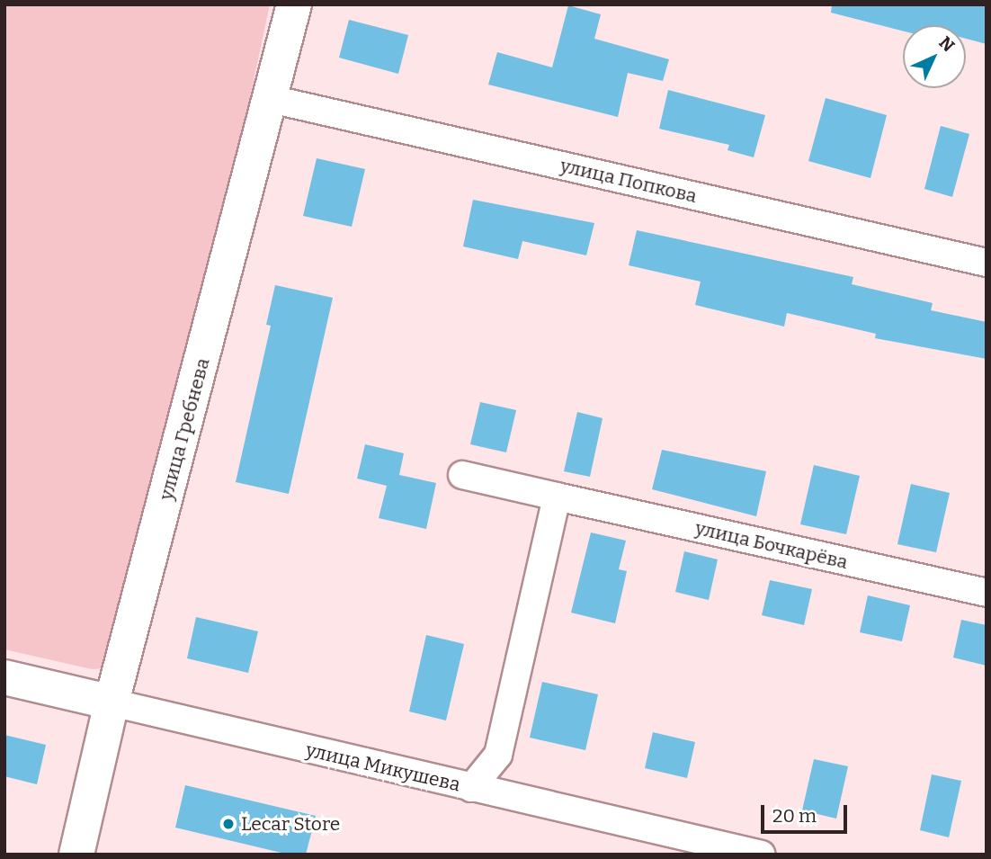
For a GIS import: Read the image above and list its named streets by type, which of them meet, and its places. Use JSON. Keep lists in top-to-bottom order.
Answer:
{
  "streets": {
    "street": [
      "улица Попкова",
      "улица Гребнева",
      "улица Бочкарёва",
      "улица Микушева"
    ]
  },
  "crossings": [
    ["улица Попкова", "улица Гребнева"],
    ["улица Гребнева", "улица Микушева"]
  ],
  "places": ["Lecar Store"],
  "scale_bar": "20 m",
  "north": "top right"
}
